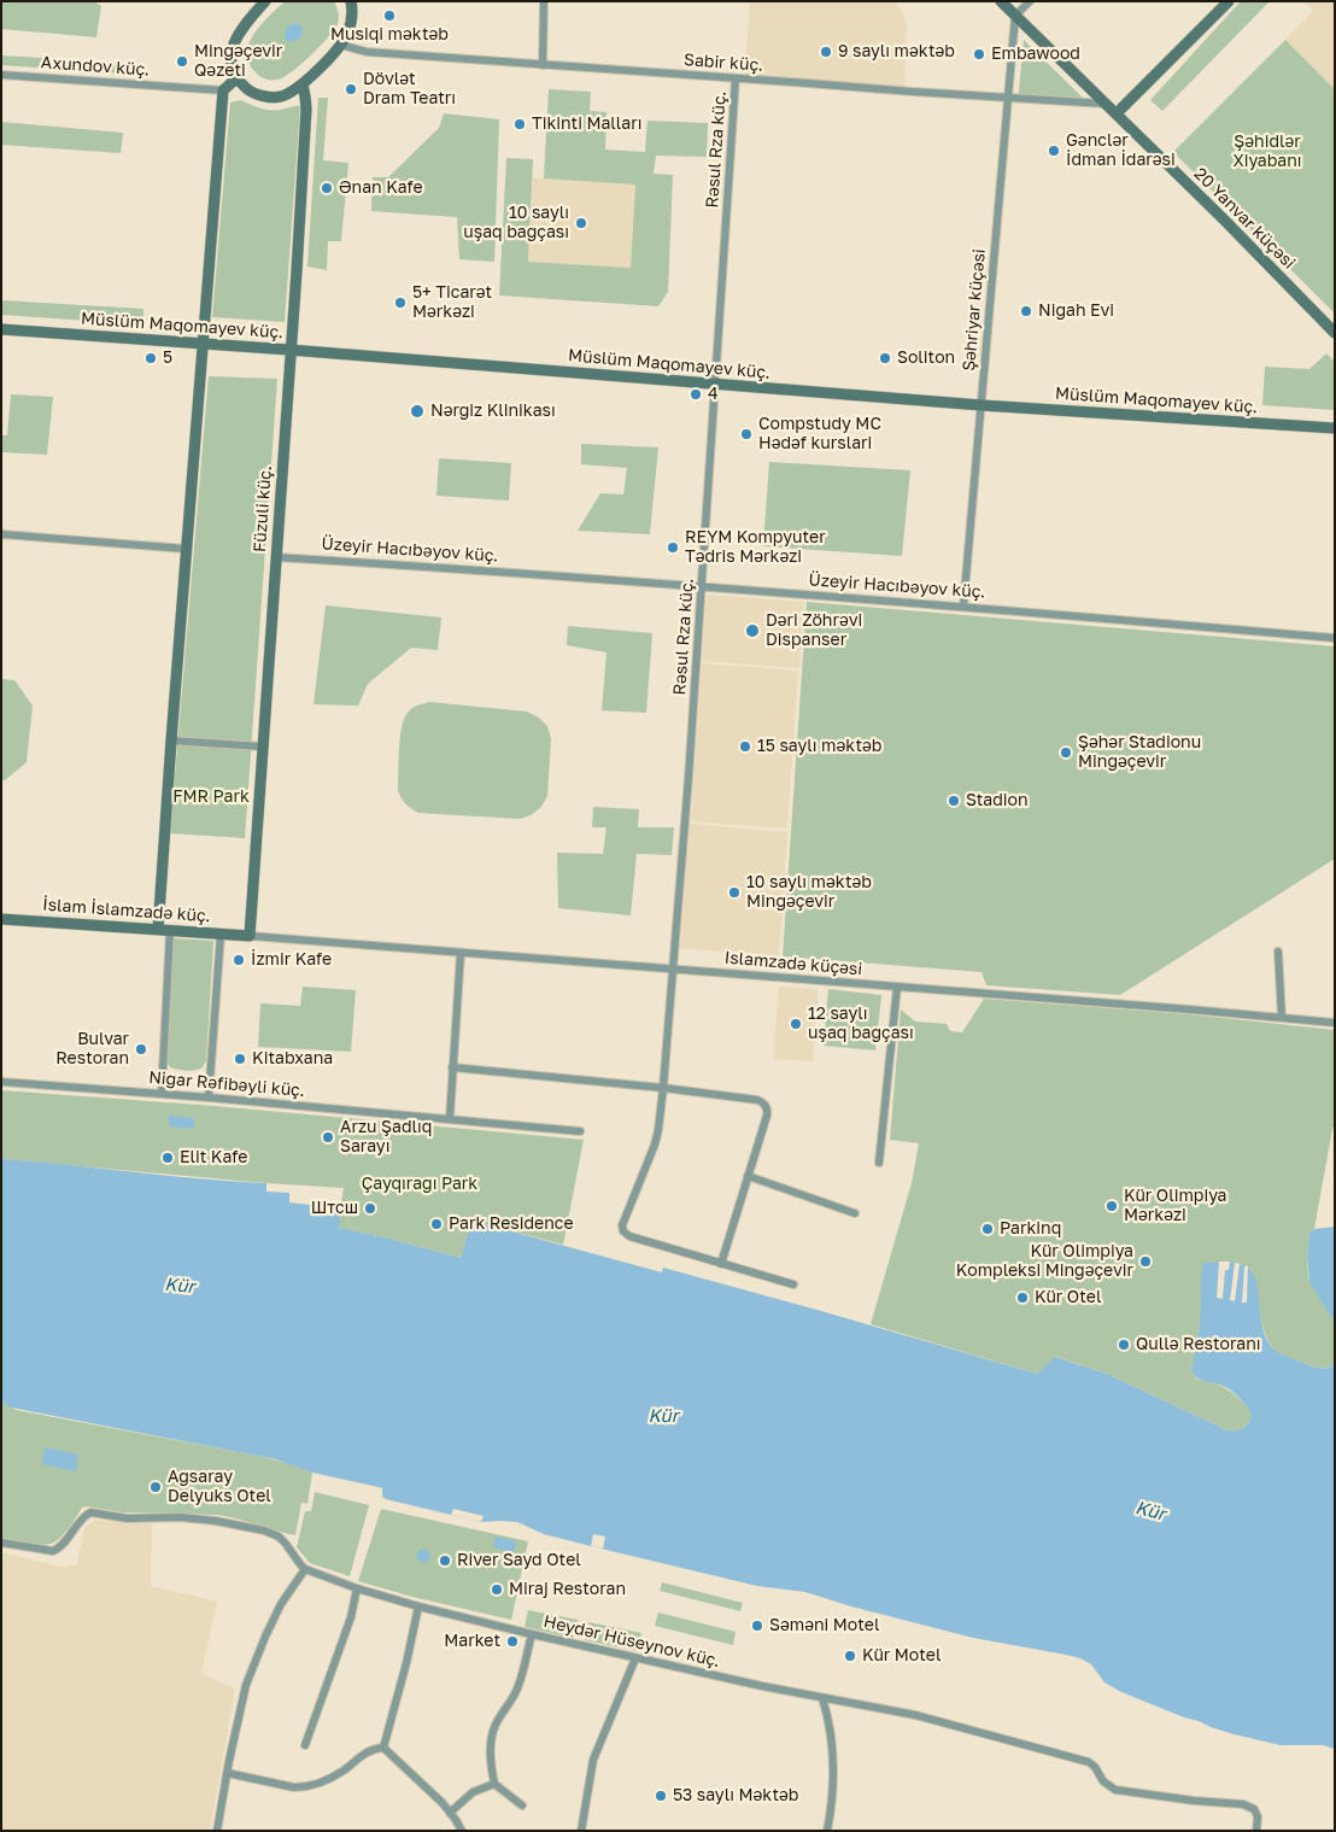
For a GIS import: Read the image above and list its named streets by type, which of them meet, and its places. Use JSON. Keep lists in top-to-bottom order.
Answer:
{
  "streets": {
    "street": [
      "Sabir küç.",
      "Axundov küç.",
      "Rəsul Rza küç.",
      "20 Yanvar küçəsi",
      "Şəhriyar küçəsi",
      "Müslüm Maqomayev küç.",
      "Füzuli küç.",
      "Üzeyir Hacıbəyov küç.",
      "İslam İslamzadə küç.",
      "Islamzadə küçəsi",
      "Nigar Rəfibəyli küç.",
      "Heydər Hüseynov küç."
    ]
  },
  "crossings": [
    ["Sabir küç.", "Rəsul Rza küç."],
    ["Sabir küç.", "20 Yanvar küçəsi"],
    ["Sabir küç.", "Şəhriyar küçəsi"],
    ["Rəsul Rza küç.", "Müslüm Maqomayev küç."],
    ["Rəsul Rza küç.", "Üzeyir Hacıbəyov küç."],
    ["Rəsul Rza küç.", "Islamzadə küçəsi"],
    ["20 Yanvar küçəsi", "Şəhriyar küçəsi"],
    ["Şəhriyar küçəsi", "Müslüm Maqomayev küç."],
    ["Şəhriyar küçəsi", "Üzeyir Hacıbəyov küç."],
    ["Müslüm Maqomayev küç.", "Füzuli küç."],
    ["Füzuli küç.", "Üzeyir Hacıbəyov küç."],
    ["Füzuli küç.", "İslam İslamzadə küç."],
    ["Füzuli küç.", "Islamzadə küçəsi"],
    ["İslam İslamzadə küç.", "Islamzadə küçəsi"]
  ],
  "water": ["Kür"],
  "parks": ["Şəhidlər Xiyabanı", "FMR Park", "Çayqırağı Park"],
  "places": [
    "Musiqi məktəb",
    "9 saylı məktəb",
    "Embawood",
    "Mingəçevir Qəzeti",
    "Dövlət Dram Teatrı",
    "Tikinti Malları",
    "Gənclər İdman İdarəsi",
    "Ənan Kafe",
    "10 saylı uşaq bağçası",
    "5+ Ticarət Mərkəzi",
    "Nigah Evi",
    "5",
    "Soliton",
    "4",
    "Nərgiz Klinikası",
    "Compstudy MC Hədəf kurslari",
    "REYM Kompyuter Tədris Mərkəzi",
    "Dəri Zöhrəvi Dispanser",
    "15 saylı məktəb",
    "Şəhər Stadionu Mingəçevir",
    "Stadion",
    "10 saylı məktəb Mingəçevir",
    "İzmir Kafe",
    "12 saylı uşaq bağçası",
    "Bulvar Restoran",
    "Kitabxana",
    "Arzu Şadlıq Sarayı",
    "Elit Kafe",
    "Kür Olimpiya Mərkəzi",
    "Штсш",
    "Park Residence",
    "Parkinq",
    "Kür Olimpiya Kompleksi Mingəçevir",
    "Kür Otel",
    "Qullə Restoranı",
    "Ağsaray Delyuks Otel",
    "River Sayd Otel",
    "Miraj Restoran",
    "Səməni Motel",
    "Market",
    "Kür Motel",
    "53 saylı Məktəb"
  ]
}
